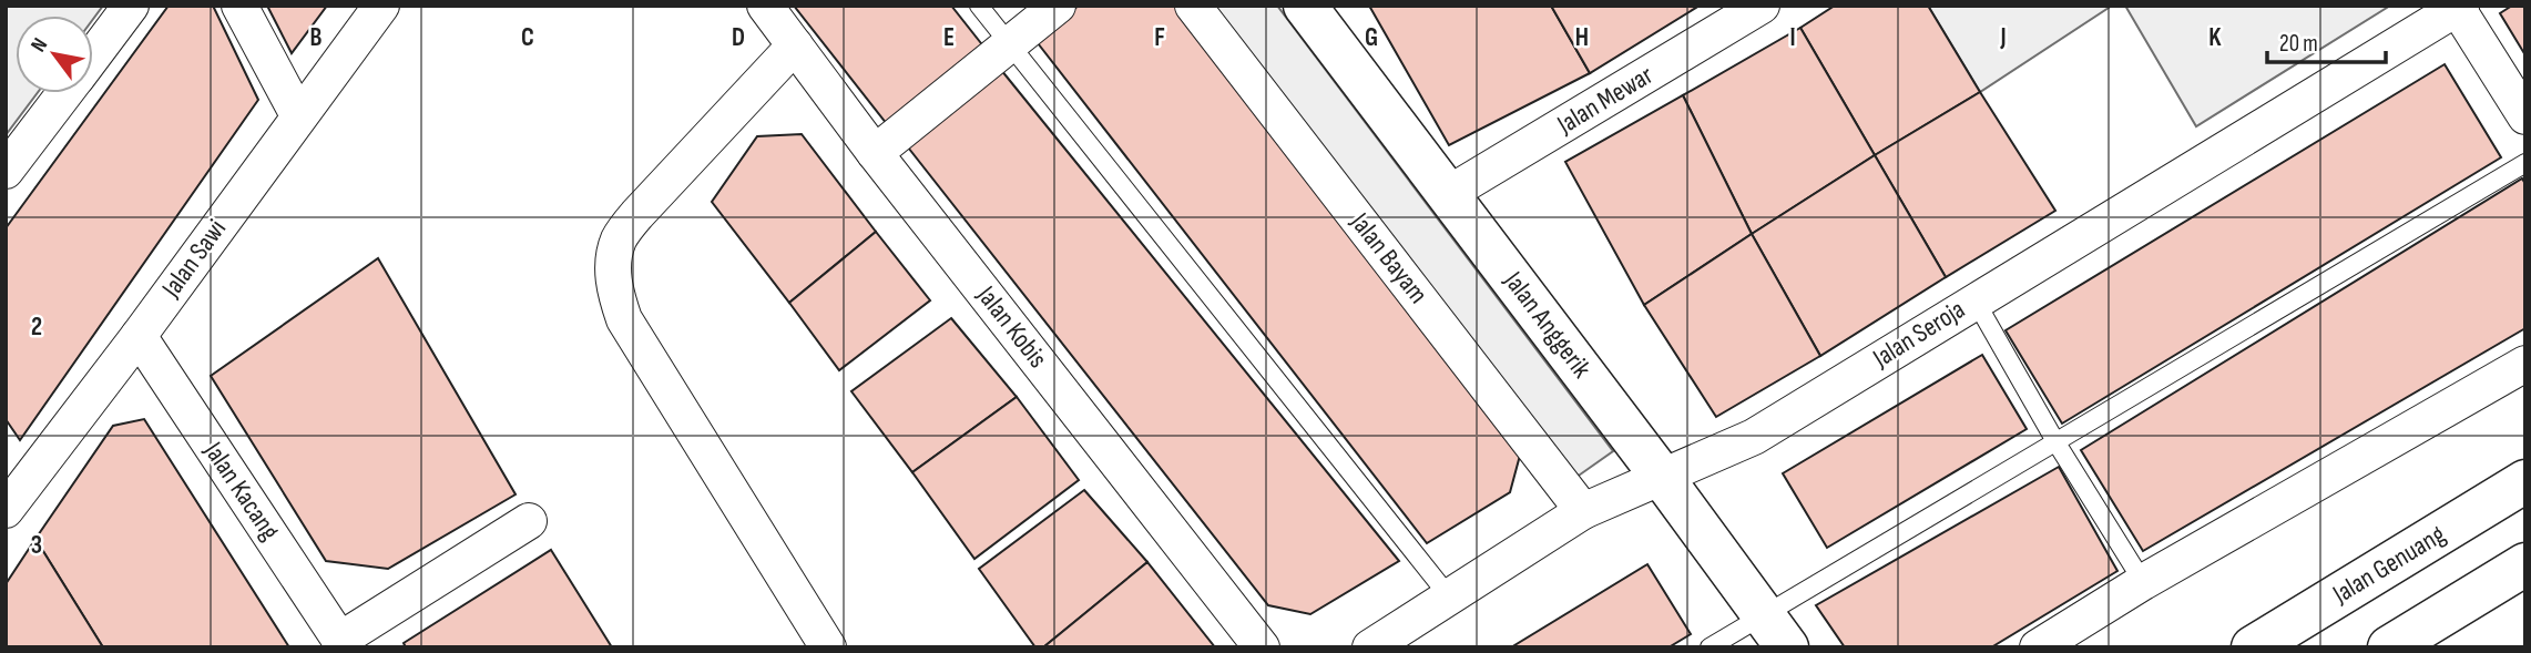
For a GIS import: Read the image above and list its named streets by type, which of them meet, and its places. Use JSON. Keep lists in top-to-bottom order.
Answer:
{
  "streets": {
    "main road": ["Jalan Anggerik", "Jalan Genuang"],
    "street": [
      "Jalan Mewar",
      "Jalan Sawi",
      "Jalan Bayam",
      "Jalan Kobis",
      "Jalan Seroja",
      "Jalan Kacang"
    ]
  },
  "crossings": [
    ["Jalan Mewar", "Jalan Anggerik"],
    ["Jalan Sawi", "Jalan Kacang"],
    ["Jalan Bayam", "Jalan Seroja"],
    ["Jalan Anggerik", "Jalan Seroja"]
  ],
  "scale_bar": "20 m",
  "north": "top left",
  "grid": {
    "columns": [
      "B",
      "C",
      "D",
      "E",
      "F",
      "G",
      "H",
      "I",
      "J",
      "K"
    ],
    "rows": ["2", "3"]
  }
}
